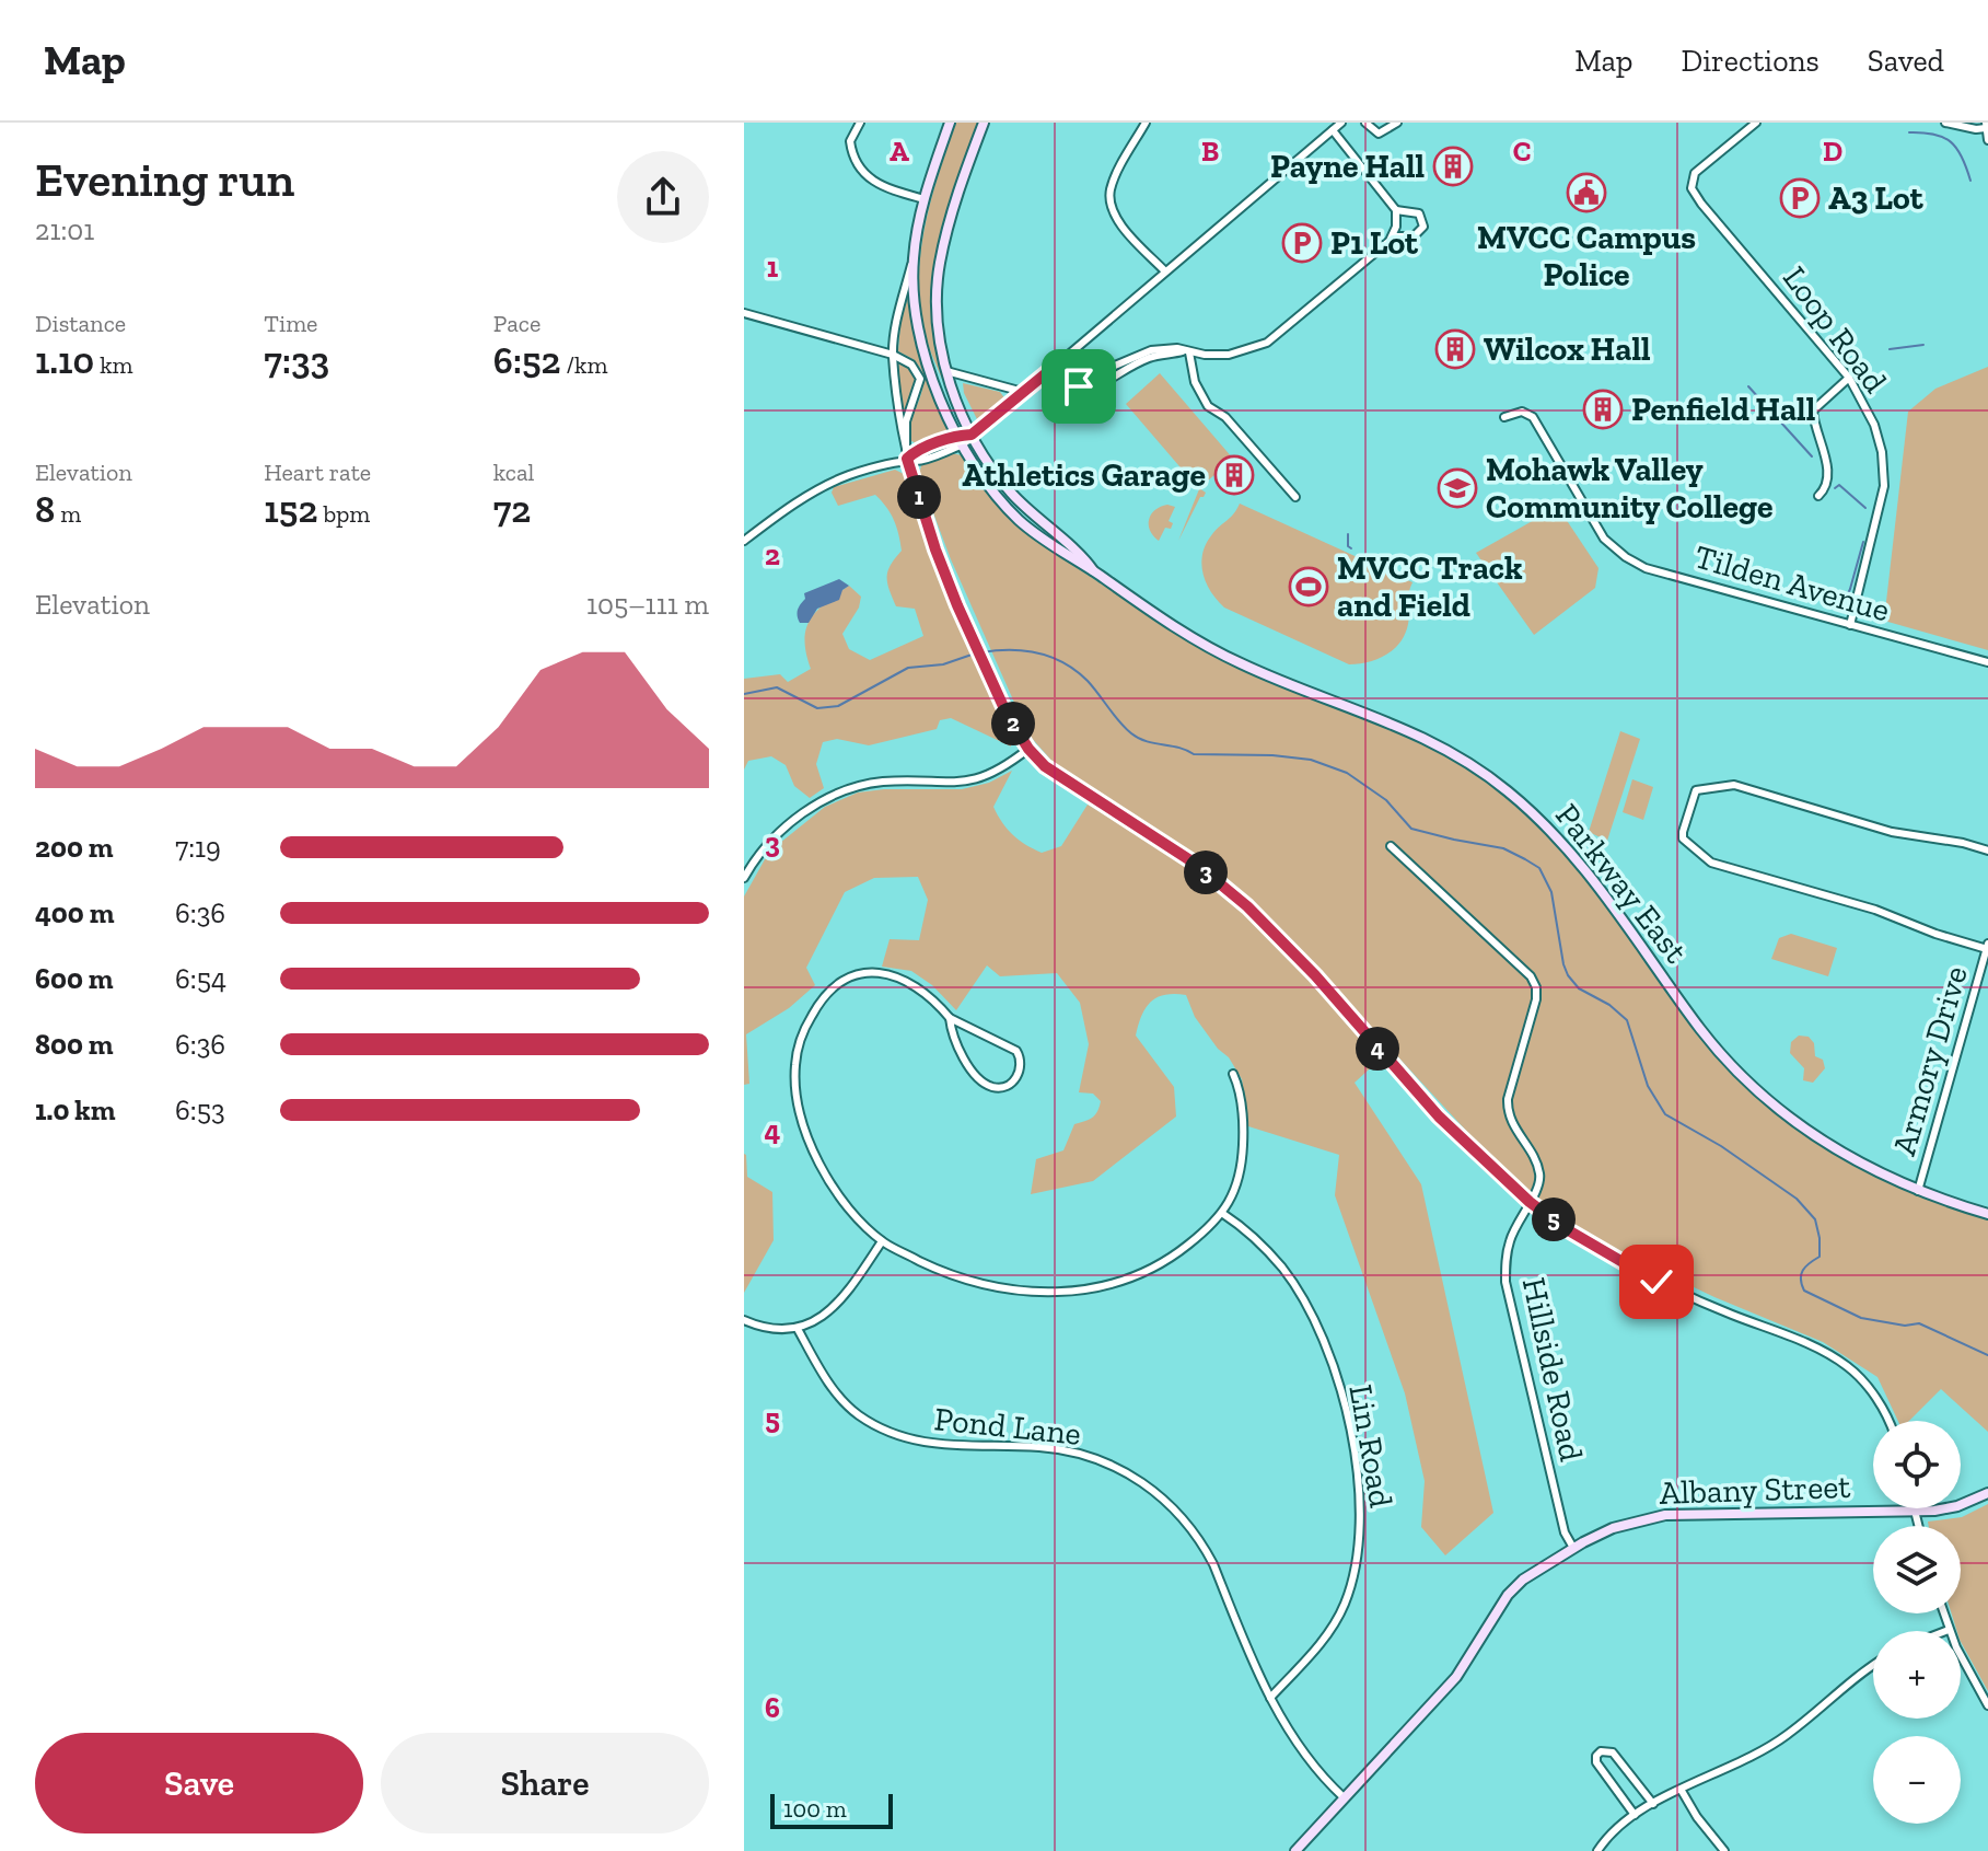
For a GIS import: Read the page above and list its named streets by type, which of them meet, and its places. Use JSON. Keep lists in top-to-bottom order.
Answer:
{
  "streets": {
    "street": [
      "Loop Road",
      "Tilden Avenue",
      "Parkway East",
      "Armory Drive",
      "Hillside Road",
      "Pond Lane",
      "Lin Road",
      "Albany Street"
    ]
  },
  "crossings": [
    ["Loop Road", "Tilden Avenue"],
    ["Parkway East", "Armory Drive"],
    ["Hillside Road", "Albany Street"],
    ["Pond Lane", "Lin Road"],
    ["Pond Lane", "Albany Street"]
  ],
  "places": {
    "building": [
      "Payne Hall",
      "Wilcox Hall",
      "Penfield Hall",
      "Athletics Garage"
    ],
    "public building": ["MVCC Campus Police"],
    "parking": ["A3 Lot", "P1 Lot"],
    "school or university": ["Mohawk Valley Community College"],
    "sports": ["MVCC Track and Field"]
  },
  "scale_bar": "100 m",
  "page": {
    "header": "Map",
    "nav": ["Map", "Directions", "Saved"],
    "heading": ["Evening run", "21:01"],
    "stats": [
      ["Distance", "1.10 km"],
      ["Time", "7:33"],
      ["Pace", "6:52 /km"],
      ["Elevation", "8 m"],
      ["Heart rate", "152 bpm"],
      ["kcal", "72"]
    ],
    "pins": [
      "1",
      "2",
      "3",
      "4",
      "5"
    ],
    "chart": ["Elevation", "105–111 m"],
    "list": [
      {
        "name": "200 m",
        "note": "7:19"
      },
      {
        "name": "400 m",
        "note": "6:36"
      },
      {
        "name": "600 m",
        "note": "6:54"
      },
      {
        "name": "800 m",
        "note": "6:36"
      },
      {
        "name": "1.0 km",
        "note": "6:53"
      }
    ],
    "map_buttons": ["+", "−"],
    "buttons": ["Save", "Share"],
    "scale": "100 m"
  },
  "grid": {
    "columns": [
      "A",
      "B",
      "C",
      "D"
    ],
    "rows": [
      "1",
      "2",
      "3",
      "4",
      "5",
      "6"
    ]
  }
}
